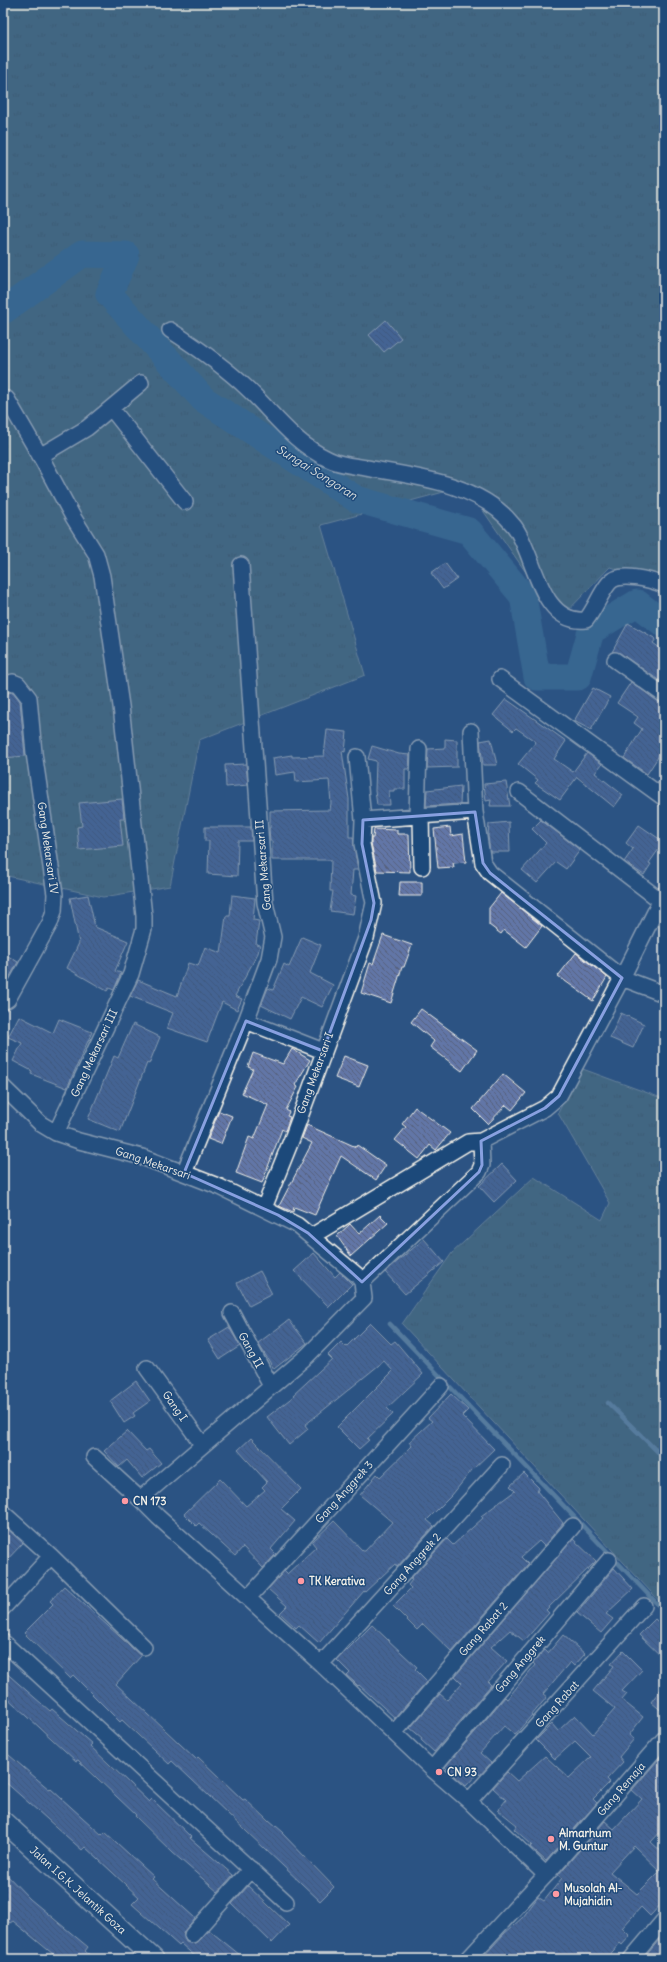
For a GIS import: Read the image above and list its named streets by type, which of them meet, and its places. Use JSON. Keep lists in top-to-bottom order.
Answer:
{
  "streets": {
    "street": [
      "Gang Mekarsari IV",
      "Gang Mekarsari II",
      "Gang Mekarsari III",
      "Gang Mekarsari I",
      "Gang Mekarsari",
      "Gang II",
      "Gang I",
      "Gang Anggrek 3",
      "Gang Anggrek 2",
      "Gang Rabat 2",
      "Gang Anggrek",
      "Gang Rabat",
      "Gang Remaja",
      "Jalan I.G.K. Jelantik Goza"
    ]
  },
  "crossings": [
    ["Gang Mekarsari II", "Gang Mekarsari"],
    ["Gang Mekarsari III", "Gang Mekarsari"],
    ["Gang Mekarsari I", "Gang Mekarsari"]
  ],
  "water": ["Sungai Songoran"],
  "places": [
    "CN 173",
    "TK Kerativa",
    "CN 93",
    "Almarhum M. Guntur",
    "Musolah Al- Mujahidin"
  ]
}
